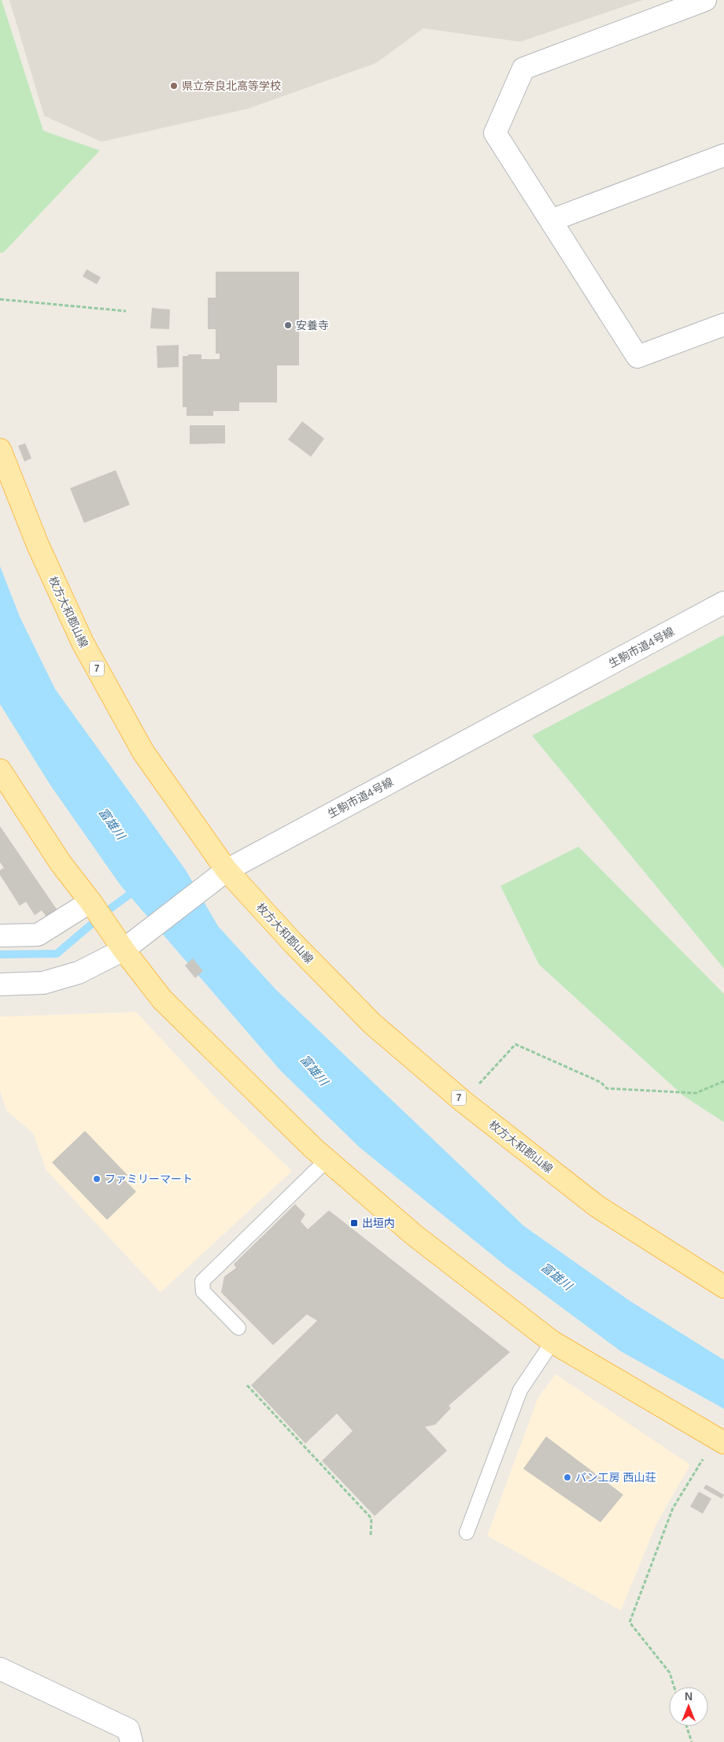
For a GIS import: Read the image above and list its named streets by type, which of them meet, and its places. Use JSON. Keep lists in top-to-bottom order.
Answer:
{
  "streets": {
    "main road": ["枚方大和郡山線", "7"],
    "street": ["生駒市道4号線"]
  },
  "crossings": [
    ["枚方大和郡山線", "生駒市道4号線"]
  ],
  "water": ["富雄川"],
  "places": {
    "other": [
      "県立奈良北高等学校",
      "安養寺",
      "ファミリーマート",
      "パン工房 西山荘"
    ],
    "transit": ["出垣内"]
  },
  "north": "top"
}
